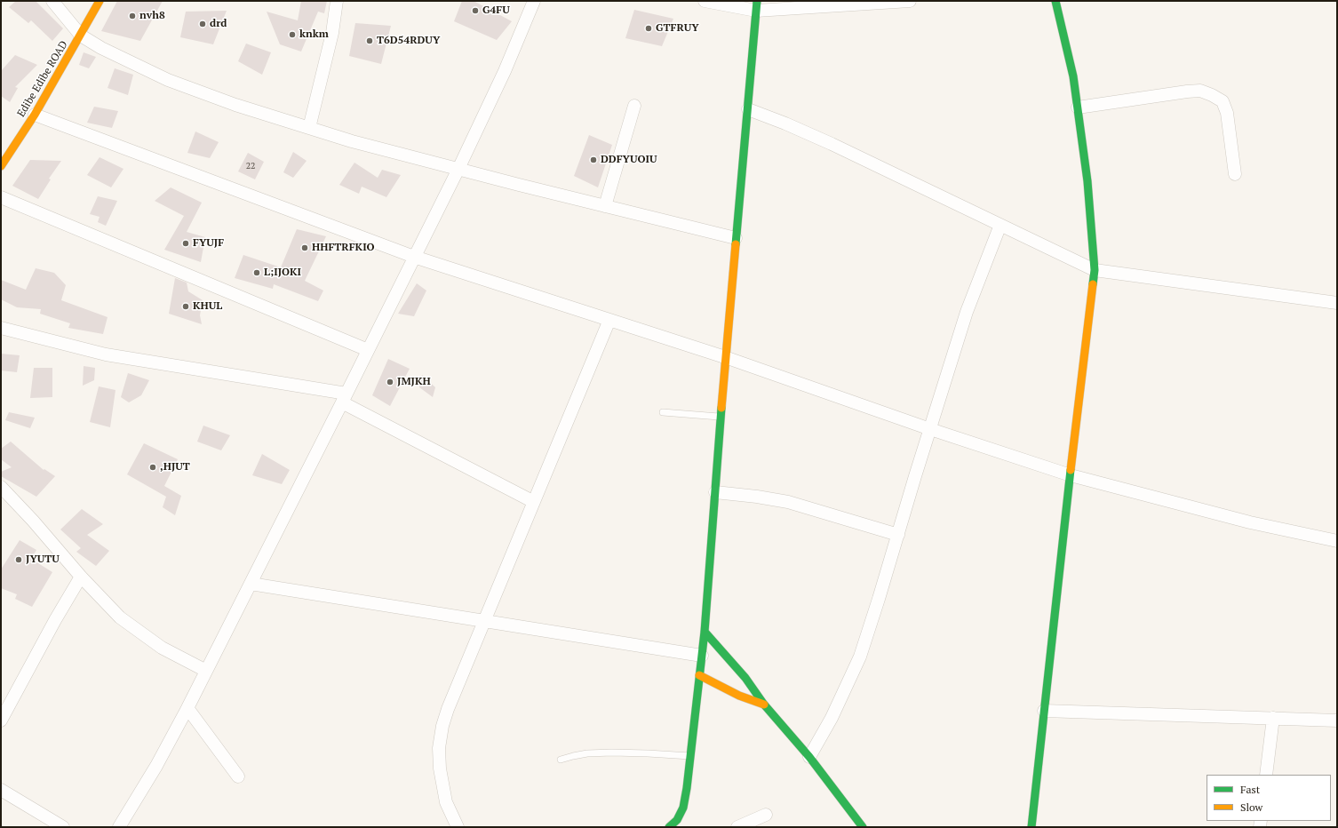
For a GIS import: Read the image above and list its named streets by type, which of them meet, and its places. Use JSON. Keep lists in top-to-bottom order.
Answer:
{
  "streets": {
    "street": ["Edibe Edibe ROAD"]
  },
  "places": [
    "G4FU",
    "nvh8",
    "drd",
    "GTFRUY",
    "knkm",
    "T6D54RDUY",
    "DDFYUOIU",
    "FYUJF",
    "HHFTRFKIO",
    "L;IJOKI",
    "KHUL",
    "JMJKH",
    ",HJUT",
    "JYUTU"
  ],
  "house_numbers": ["22"],
  "legend": ["Fast", "Slow"]
}
